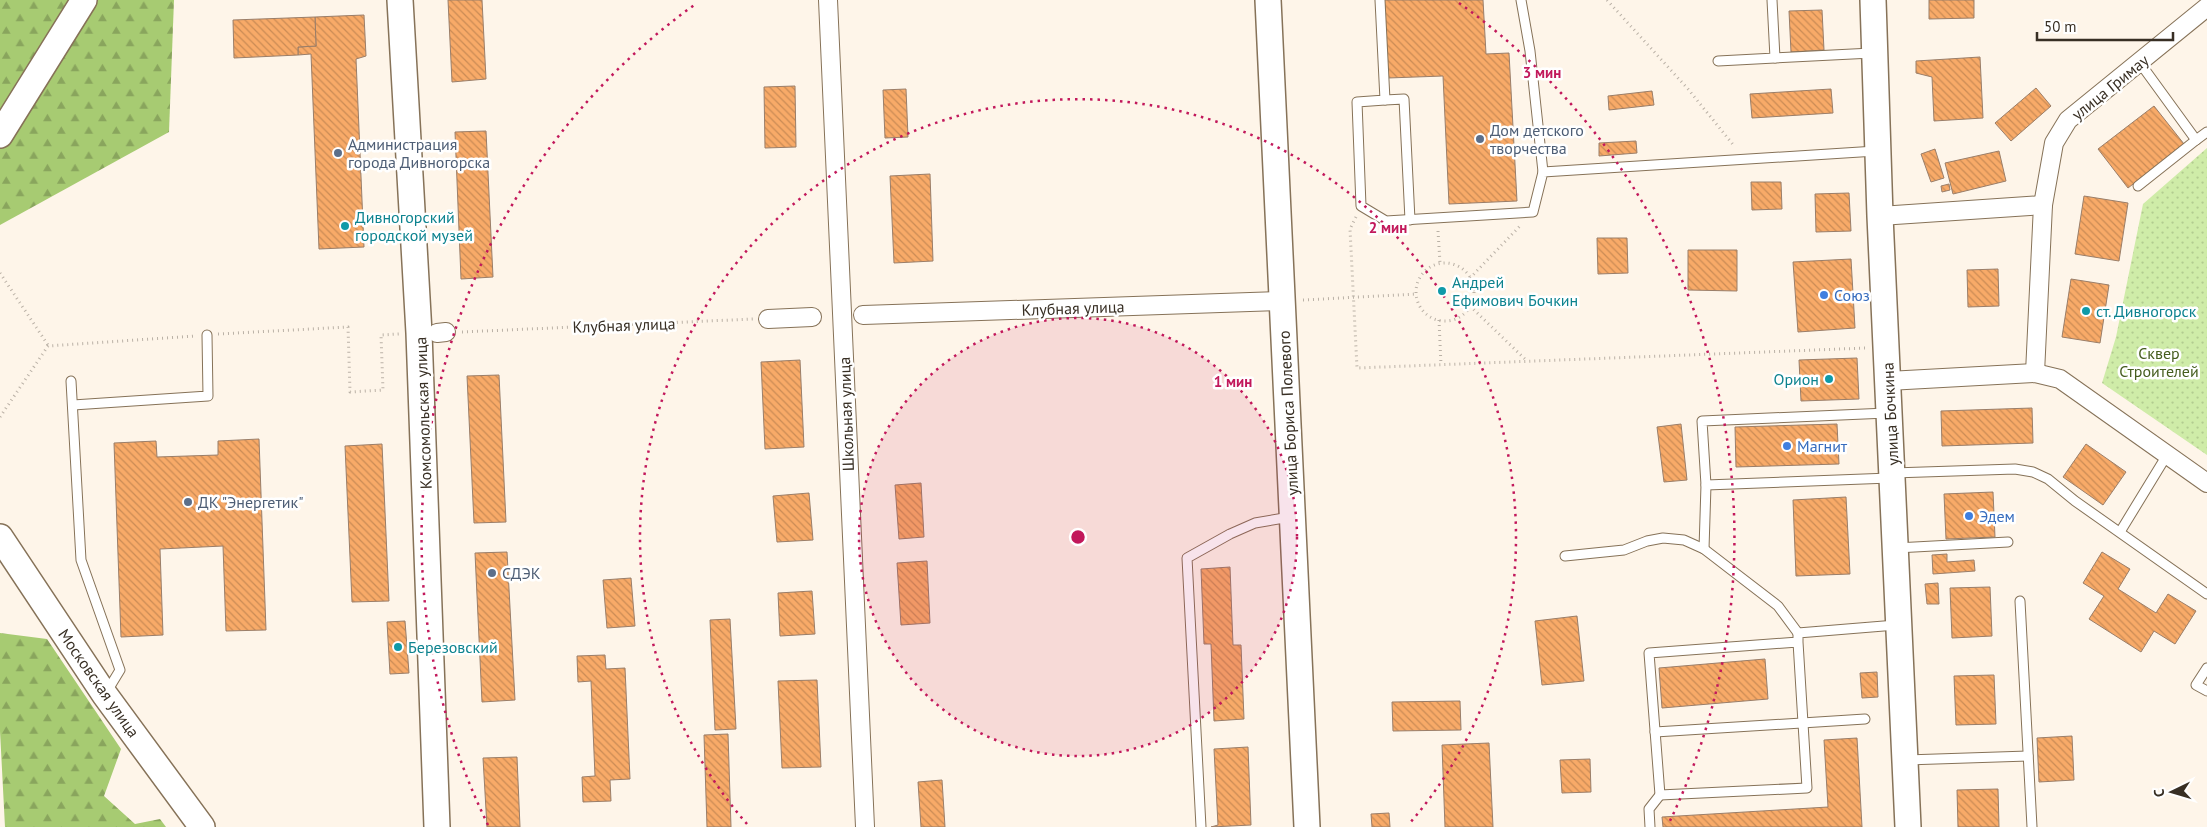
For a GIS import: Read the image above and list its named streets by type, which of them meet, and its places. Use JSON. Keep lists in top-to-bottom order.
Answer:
{
  "streets": {
    "main road": [
      "Комсомольская улица",
      "улица Бориса Полевого",
      "улица Бочкина",
      "Московская улица"
    ],
    "street": ["улица Гримау", "Клубная улица", "Школьная улица"]
  },
  "crossings": [
    ["Клубная улица", "улица Бориса Полевого"]
  ],
  "parks": ["Сквер Строителей"],
  "places": [
    "Дом детского творчества",
    "Администрация города Дивногорска",
    "Дивногорский городской музей",
    "Андрей Ефимович Бочкин",
    "Союз",
    "ст. Дивногорск",
    "Орион",
    "Магнит",
    "ДК \"Энергетик\"",
    "Эдем",
    "СДЭК",
    "Березовский"
  ],
  "scale_bar": "50 m",
  "north": "left",
  "rings": ["3 мин", "2 мин", "1 мин"]
}
